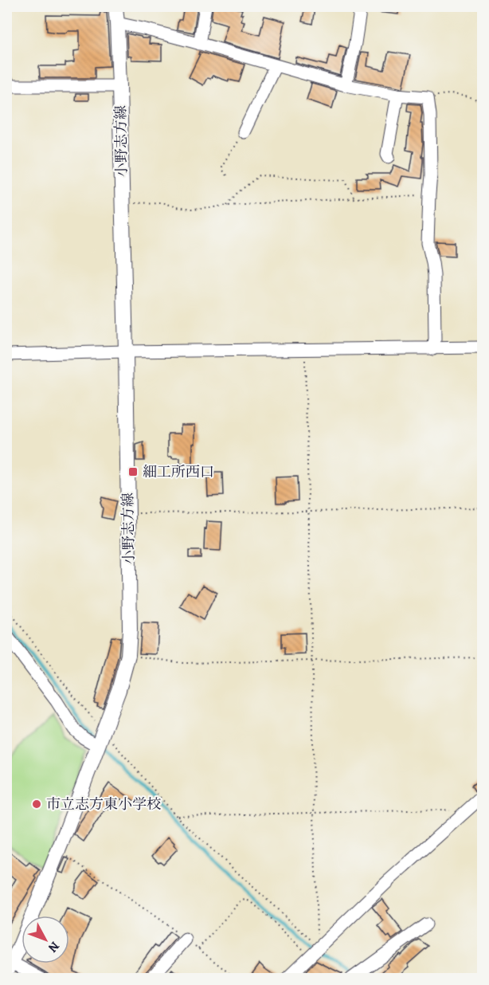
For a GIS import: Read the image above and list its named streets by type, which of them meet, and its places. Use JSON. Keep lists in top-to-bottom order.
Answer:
{
  "streets": {
    "main road": ["小野志方線"]
  },
  "places": {
    "transit": ["細工所西口"],
    "other": ["市立志方東小学校"]
  },
  "north": "bottom right"
}
